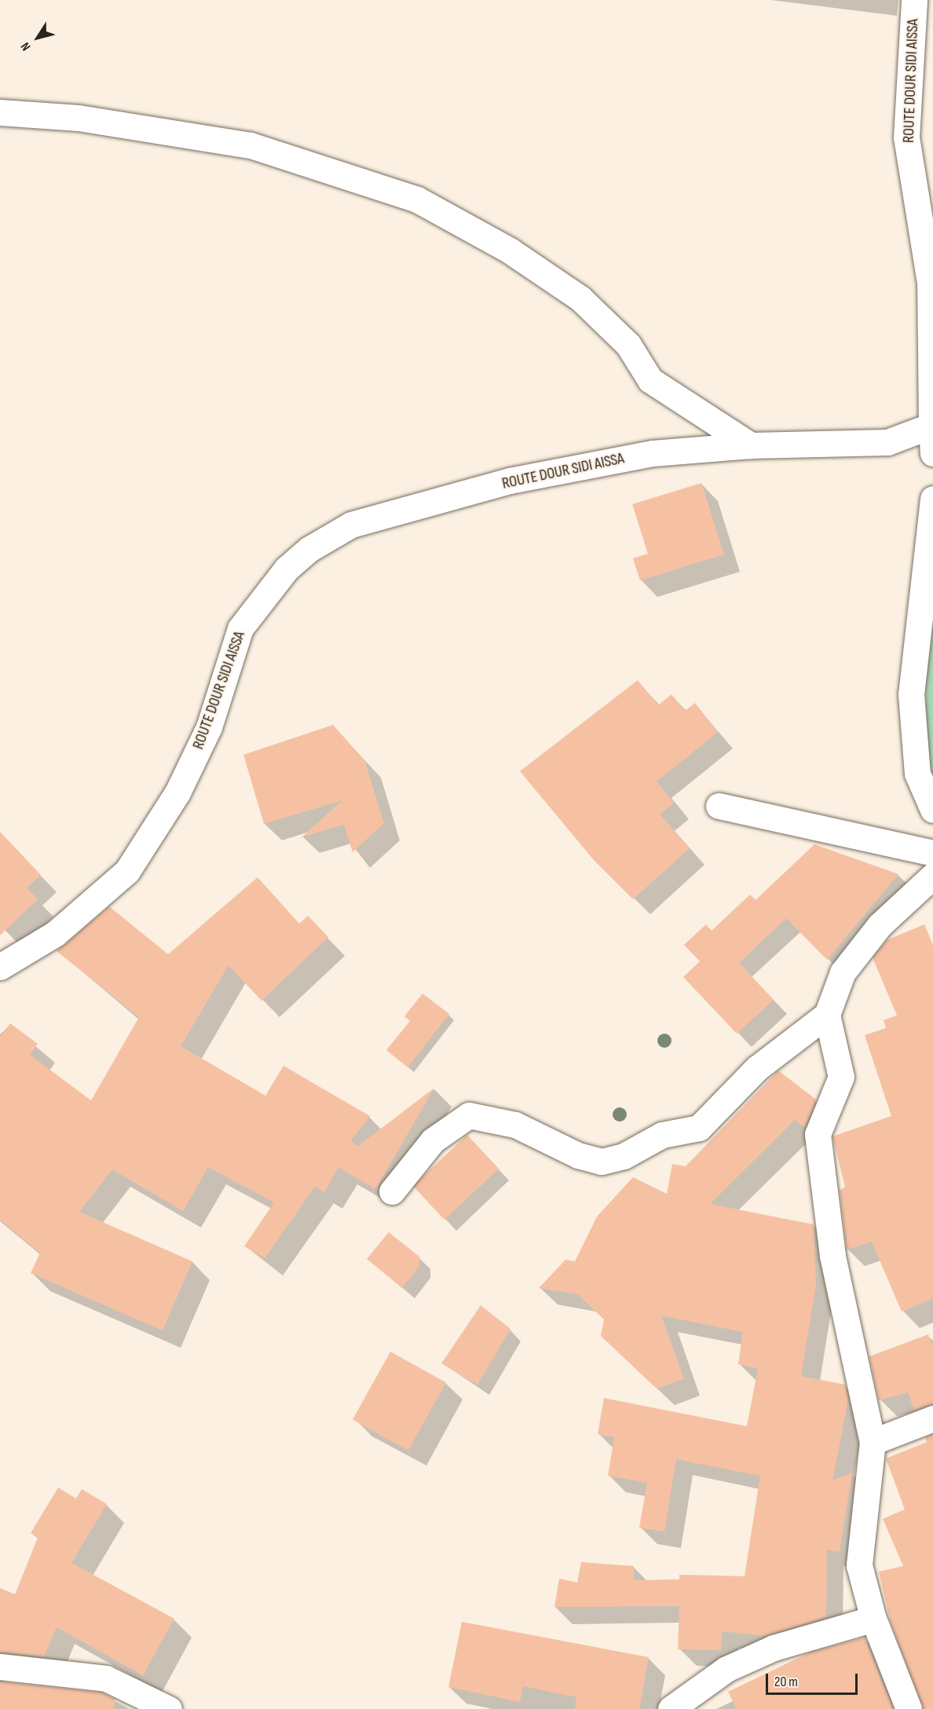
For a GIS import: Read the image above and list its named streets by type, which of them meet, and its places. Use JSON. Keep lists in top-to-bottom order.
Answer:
{
  "streets": {
    "street": ["ROUTE DOUR SIDI AISSA"]
  },
  "scale_bar": "20 m",
  "north": "bottom left"
}
